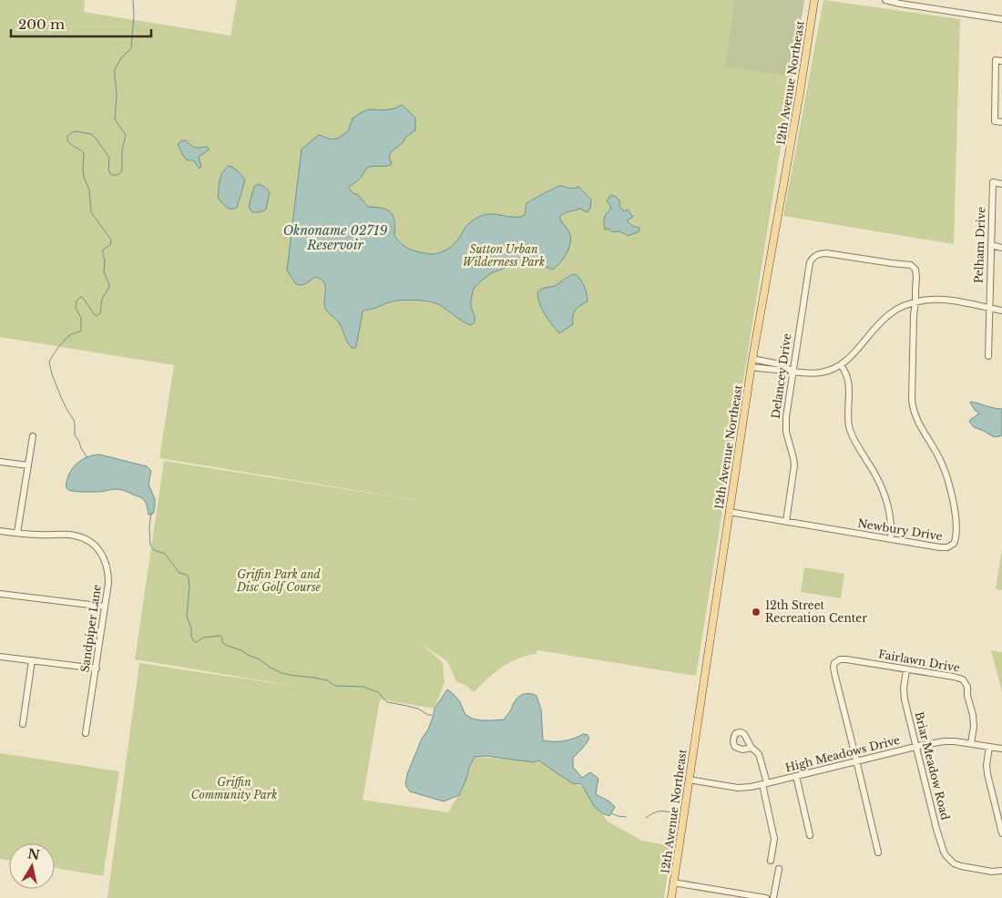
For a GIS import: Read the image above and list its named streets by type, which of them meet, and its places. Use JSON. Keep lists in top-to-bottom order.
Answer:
{
  "streets": {
    "main road": ["12th Avenue Northeast"],
    "street": [
      "Pelham Drive",
      "Delancey Drive",
      "Newbury Drive",
      "Sandpiper Lane",
      "Fairlawn Drive",
      "High Meadows Drive",
      "Briar Meadow Road"
    ]
  },
  "crossings": [
    ["12th Avenue Northeast", "Newbury Drive"],
    ["12th Avenue Northeast", "High Meadows Drive"],
    ["Delancey Drive", "Newbury Drive"],
    ["Fairlawn Drive", "High Meadows Drive"],
    ["Fairlawn Drive", "Briar Meadow Road"],
    ["High Meadows Drive", "Briar Meadow Road"]
  ],
  "water": ["Oknoname 02719 Reservoir"],
  "parks": ["Sutton Urban Wilderness Park", "Griffin Park and Disc Golf Course", "Griffin Community Park"],
  "places": ["12th Street Recreation Center"],
  "scale_bar": "200 m",
  "north": "top"
}
